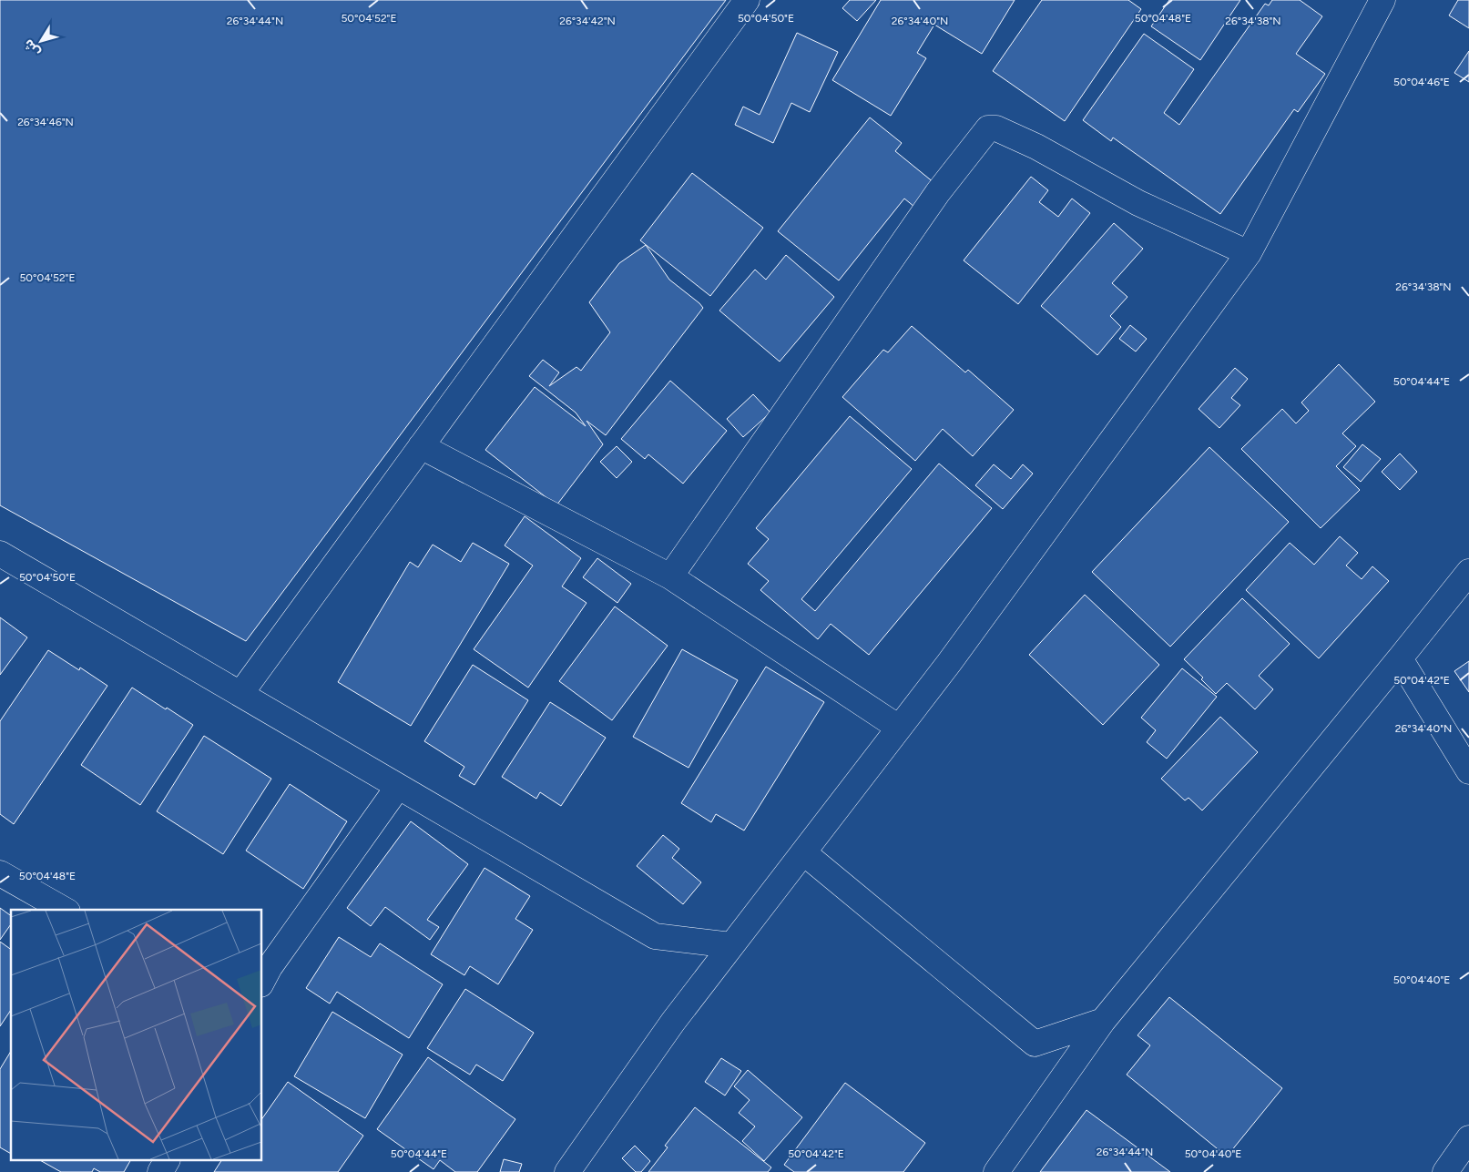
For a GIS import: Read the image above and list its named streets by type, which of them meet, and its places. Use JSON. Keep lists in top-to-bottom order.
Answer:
{
  "north": "bottom left",
  "coordinates": [
    "50°04'52\"E",
    "50°04'50\"E",
    "50°04'48\"E",
    "26°34'44\"N",
    "26°34'42\"N",
    "26°34'40\"N",
    "26°34'38\"N",
    "50°04'46\"E",
    "26°34'46\"N",
    "50°04'44\"E",
    "50°04'42\"E",
    "50°04'40\"E"
  ]
}
